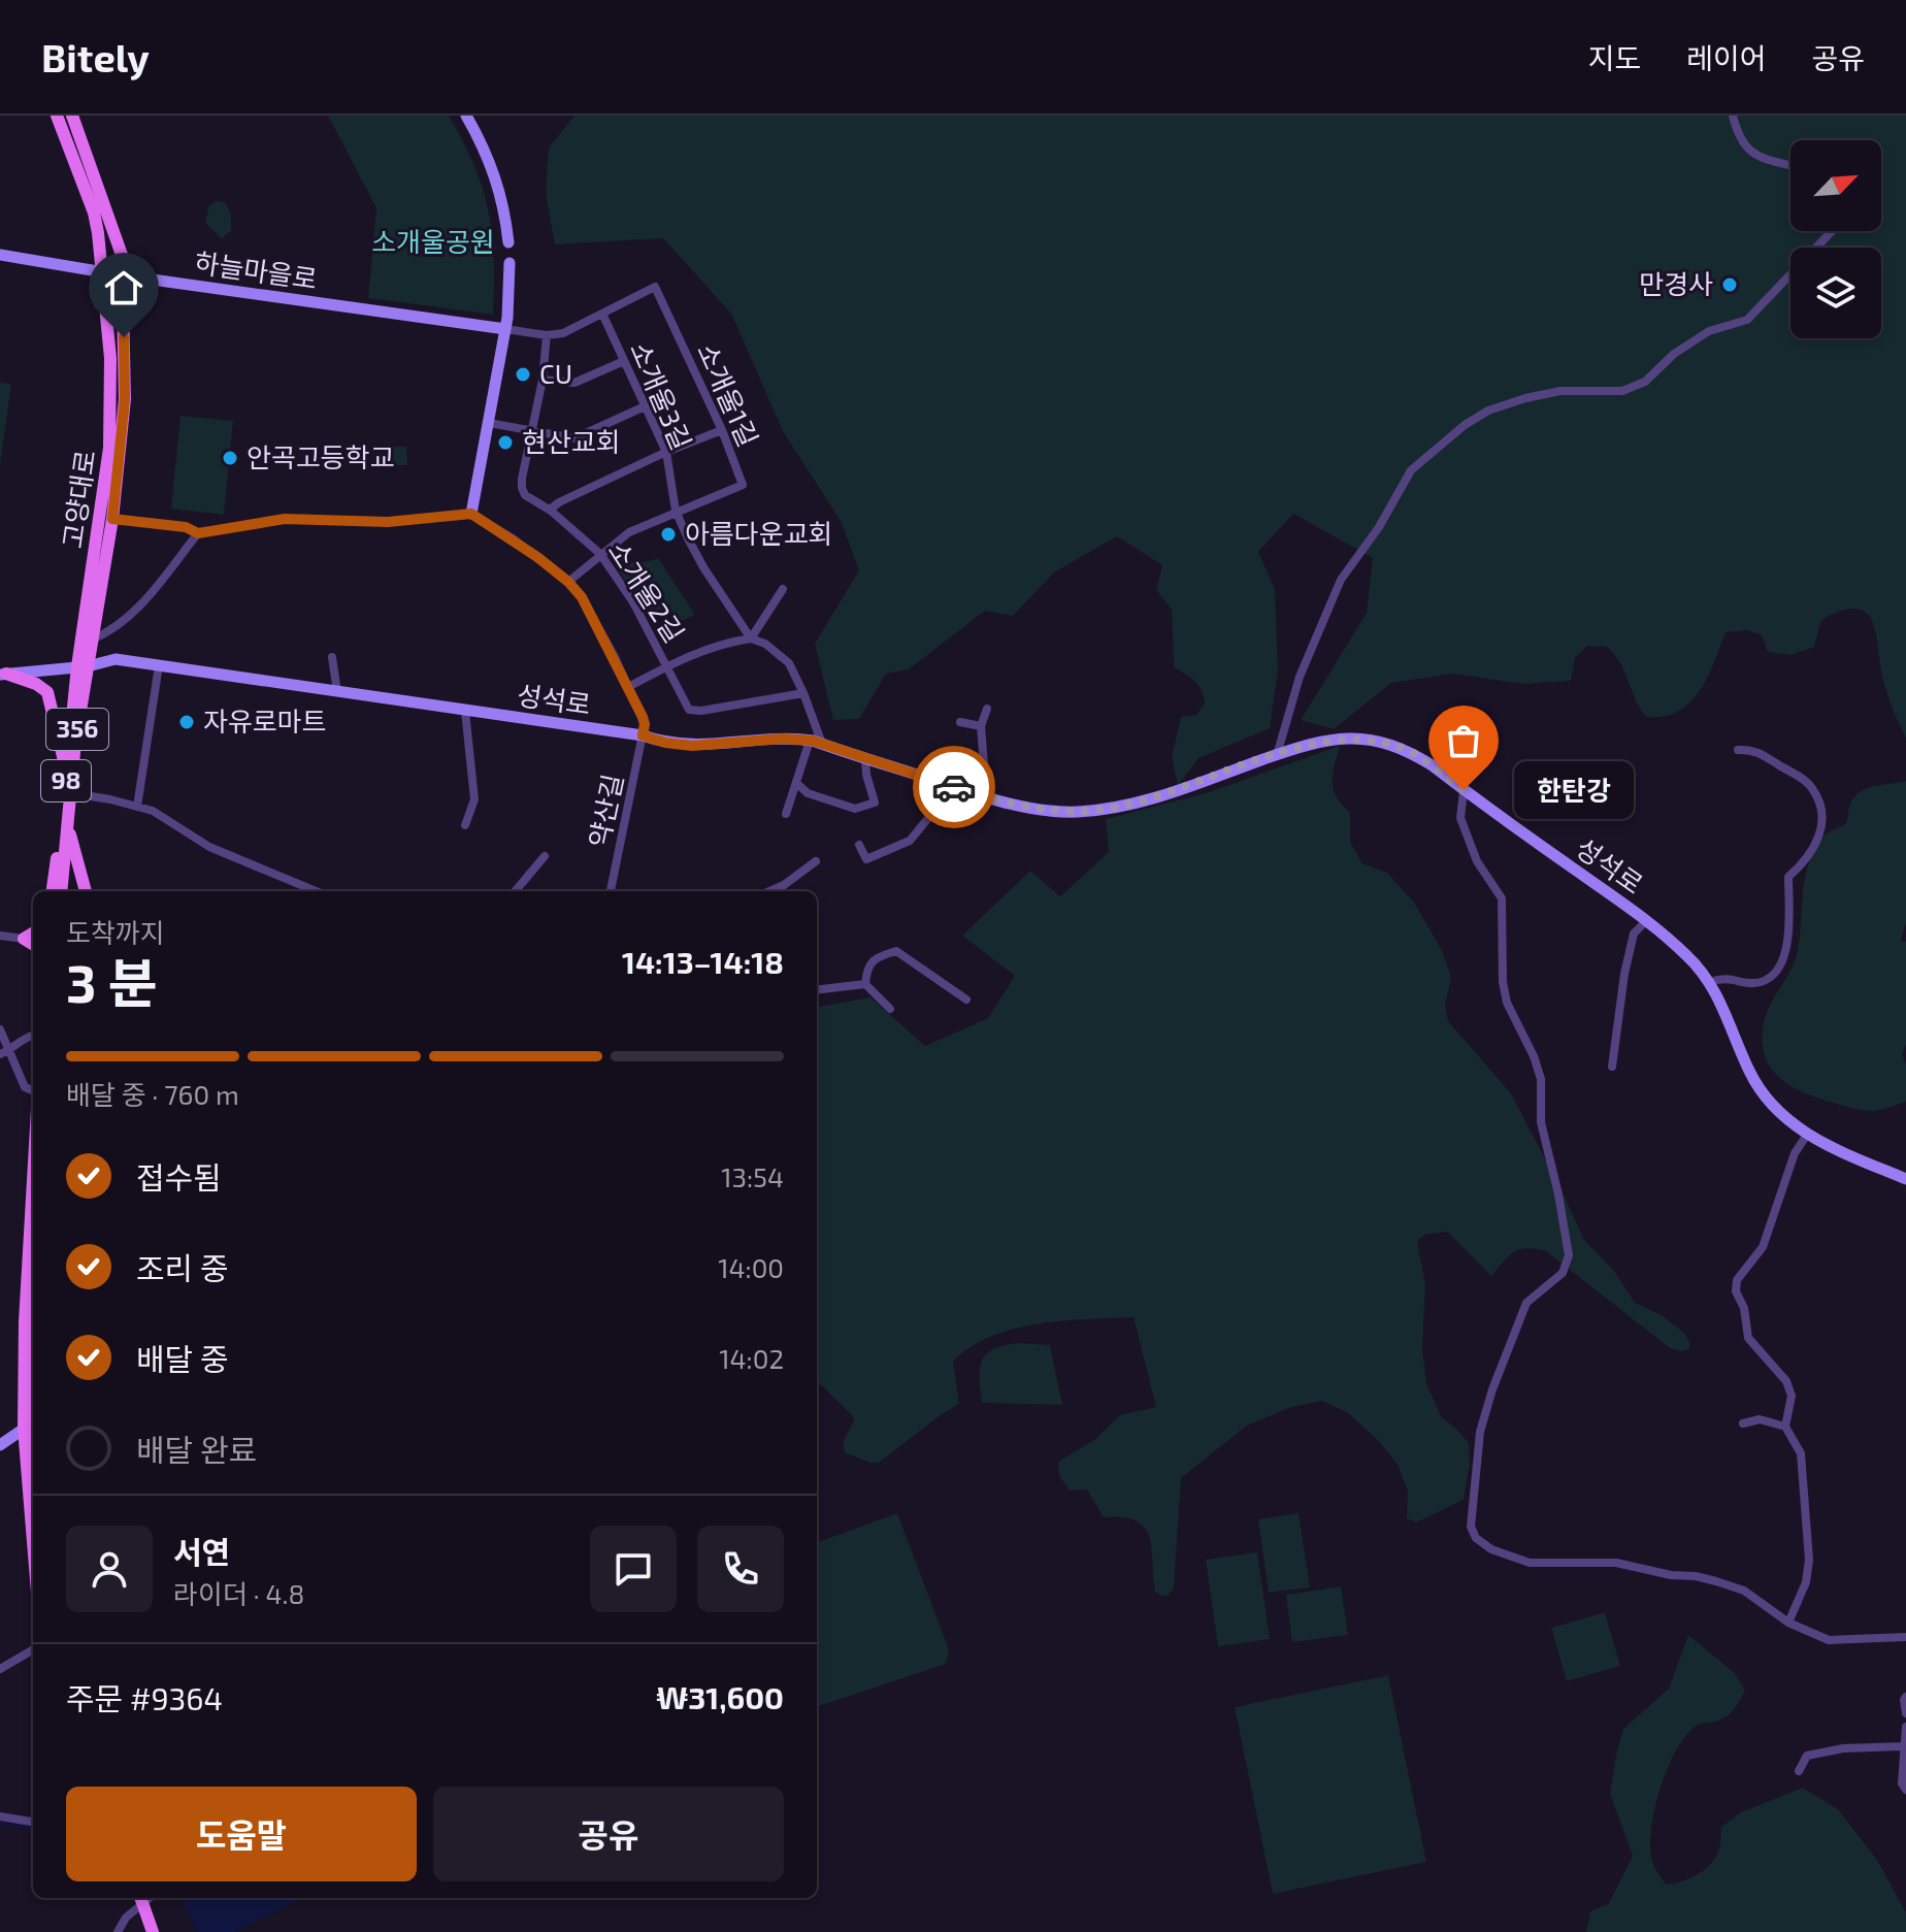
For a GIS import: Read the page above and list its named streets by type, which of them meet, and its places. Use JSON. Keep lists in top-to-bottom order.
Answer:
{
  "streets": {
    "main road": ["고양대로", "356", "98"],
    "street": [
      "하늘마을로",
      "소개울1길",
      "소개울3길",
      "소개울2길",
      "성석로",
      "약산길"
    ]
  },
  "crossings": [
    ["하늘마을로", "소개울1길"],
    ["하늘마을로", "고양대로"],
    ["소개울1길", "소개울3길"],
    ["소개울1길", "소개울2길"],
    ["소개울3길", "소개울2길"],
    ["소개울3길", "성석로"],
    ["고양대로", "성석로"],
    ["성석로", "약산길"]
  ],
  "parks": ["소개울공원"],
  "places": [
    "만경사",
    "CU",
    "현산교회",
    "안곡고등학교",
    "아름다운교회",
    "자유로마트",
    "한탄강"
  ],
  "north": "top right",
  "page": {
    "header": "Bitely",
    "nav": ["지도", "레이어", "공유"],
    "bubble": "한탄강",
    "heading": ["3 분", "도착까지", "14:13–14:18"],
    "panel": [
      "서연",
      "라이더 · 4.8",
      "주문 #9364",
      "₩31,600"
    ],
    "bar": "배달 중 · 760 m",
    "list": [
      ["접수됨", "13:54"],
      ["조리 중", "14:00"],
      ["배달 중", "14:02"],
      "배달 완료"
    ],
    "buttons": ["도움말", "공유"]
  }
}
